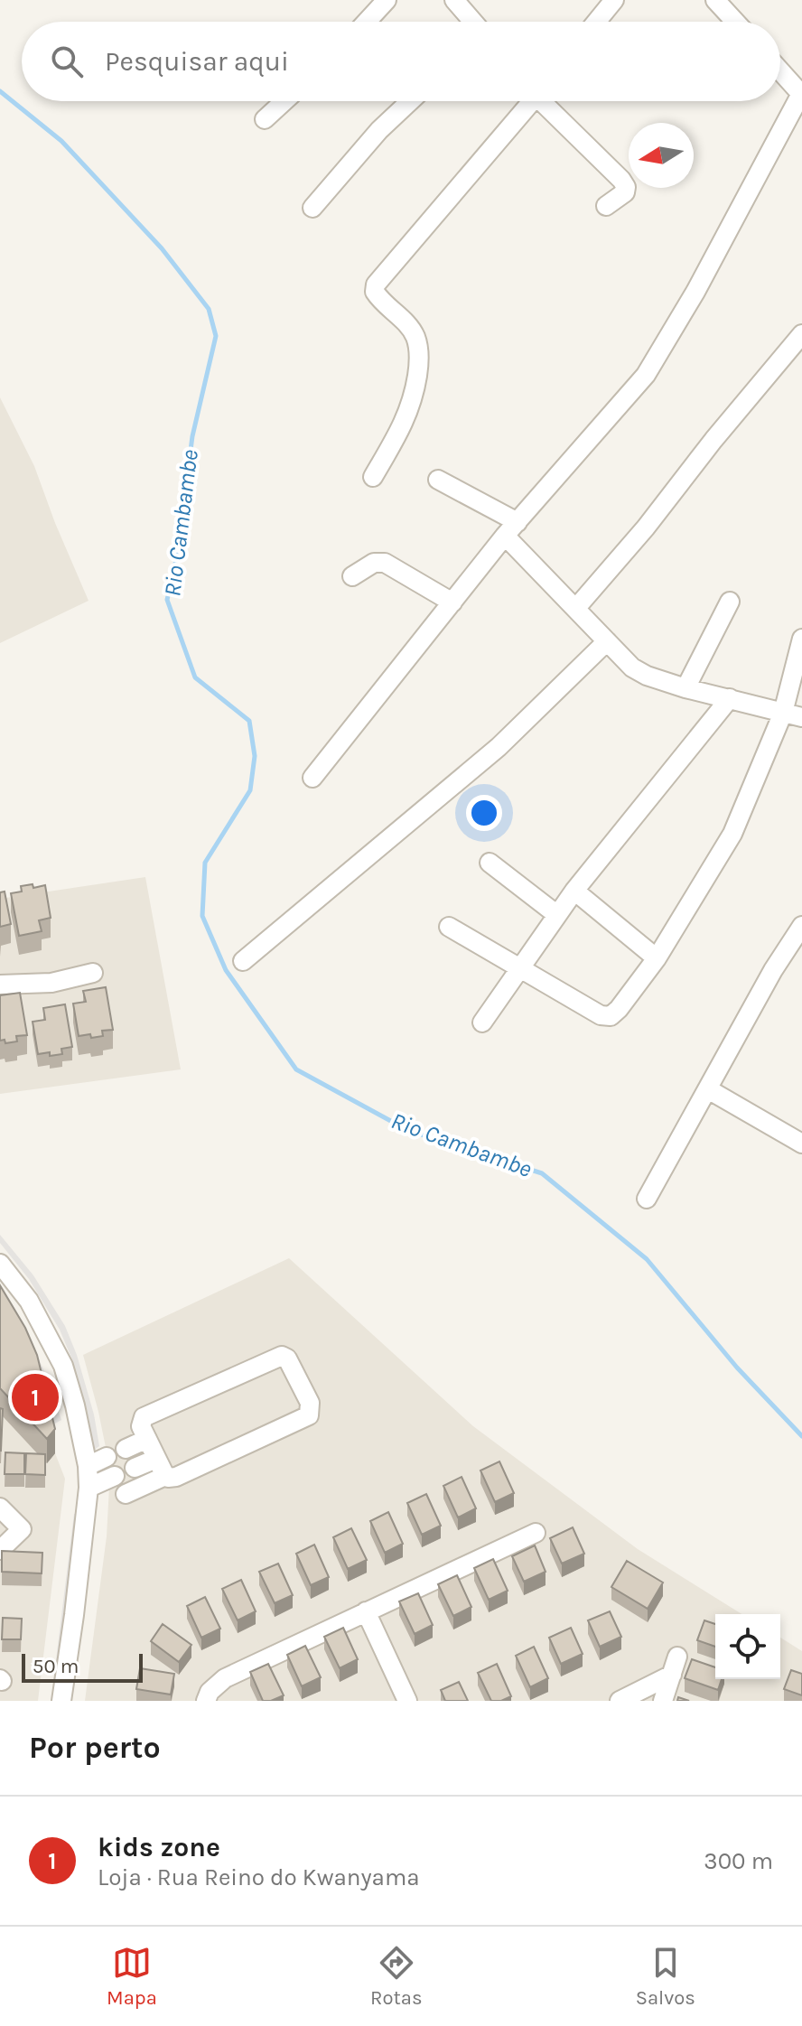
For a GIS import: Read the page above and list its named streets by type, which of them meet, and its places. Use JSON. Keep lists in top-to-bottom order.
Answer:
{
  "water": ["Rio Cambambe"],
  "scale_bar": "50 m",
  "north": "left",
  "page": {
    "search": "Pesquisar aqui",
    "pins": "1",
    "scale": "50 m",
    "heading": "Por perto",
    "list": [
      {
        "mark": "1",
        "name": "kids zone",
        "note": "Loja · Rua Reino do Kwanyama",
        "value": "300 m"
      }
    ],
    "nav": ["Mapa", "Rotas", "Salvos"]
  }
}
